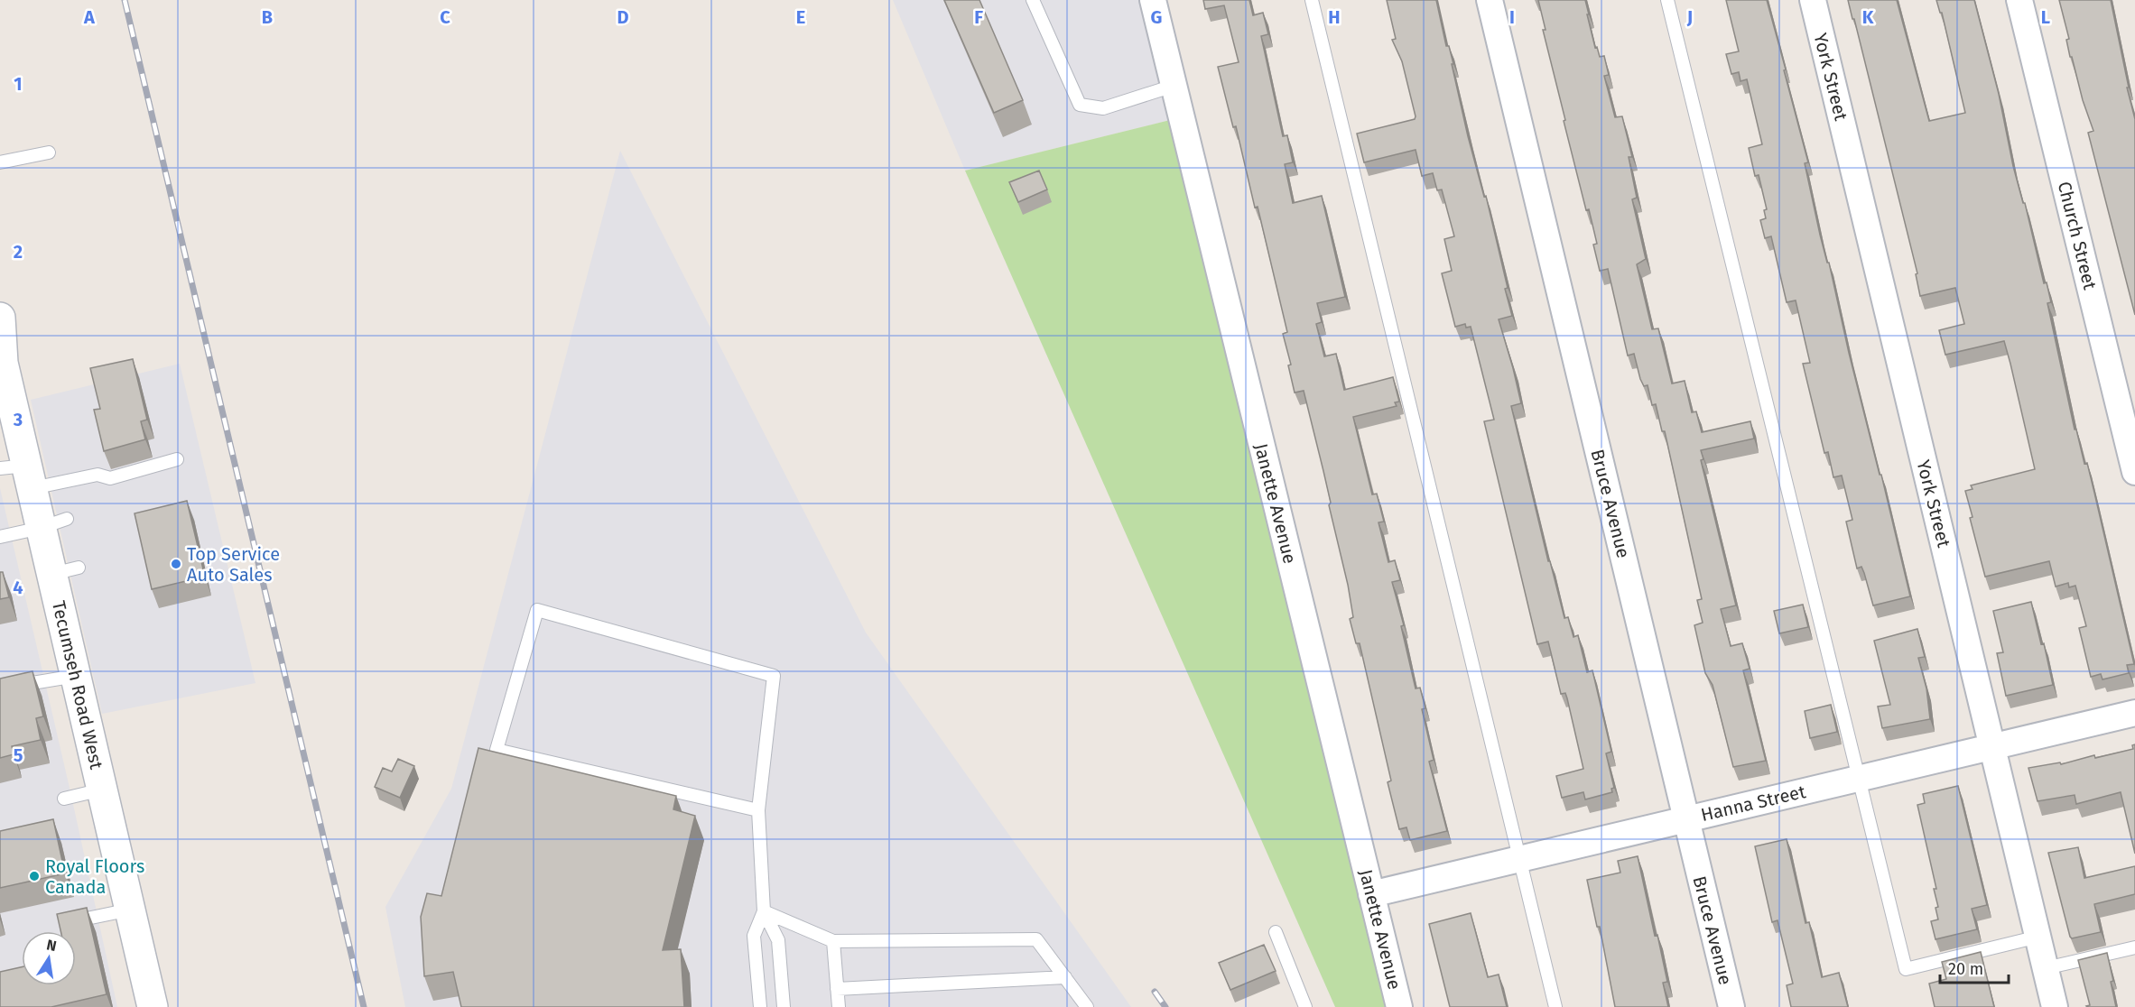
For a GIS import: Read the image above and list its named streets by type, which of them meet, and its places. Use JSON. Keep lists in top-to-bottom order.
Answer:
{
  "streets": {
    "main road": ["Tecumseh Road West"],
    "street": [
      "York Street",
      "Church Street",
      "Janette Avenue",
      "Bruce Avenue",
      "Hanna Street"
    ]
  },
  "crossings": [
    ["York Street", "Hanna Street"],
    ["Janette Avenue", "Hanna Street"],
    ["Bruce Avenue", "Hanna Street"]
  ],
  "places": ["Top Service Auto Sales", "Royal Floors Canada"],
  "scale_bar": "20 m",
  "north": "top",
  "grid": {
    "columns": [
      "A",
      "B",
      "C",
      "D",
      "E",
      "F",
      "G",
      "H",
      "I",
      "J",
      "K",
      "L"
    ],
    "rows": [
      "1",
      "2",
      "3",
      "4",
      "5"
    ]
  }
}
